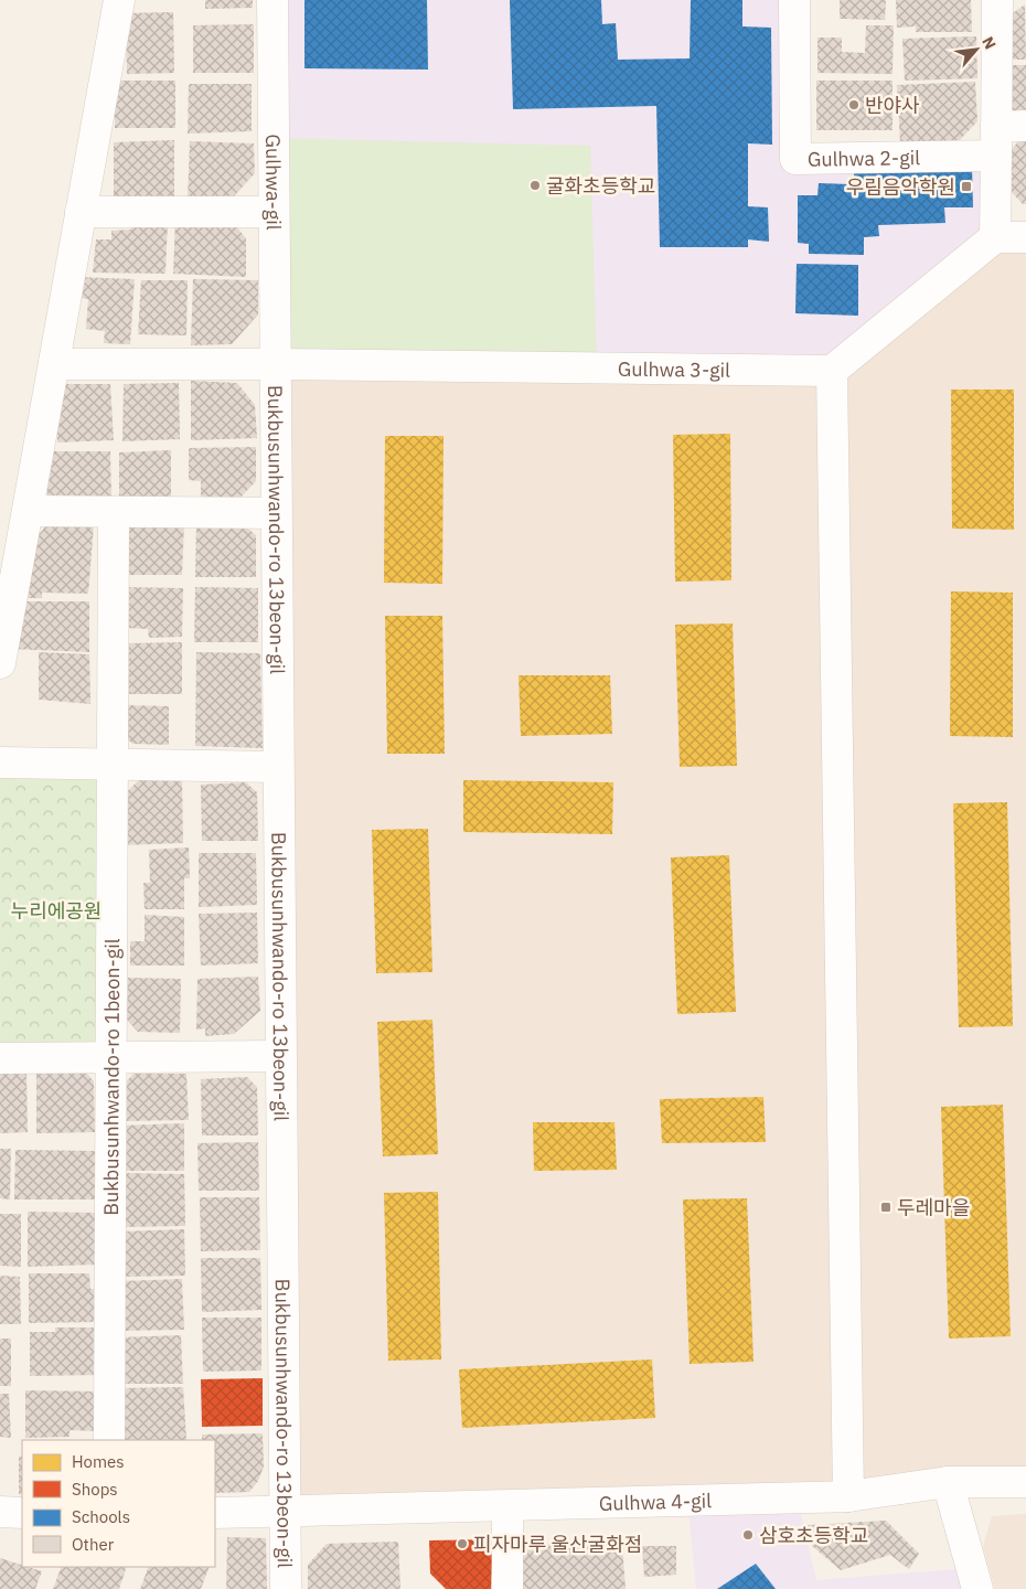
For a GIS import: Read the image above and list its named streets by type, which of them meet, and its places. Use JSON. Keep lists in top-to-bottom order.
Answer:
{
  "streets": {
    "street": [
      "Gulhwa 2-gil",
      "Gulhwa-gil",
      "Gulhwa 3-gil",
      "Bukbusunhwando-ro 13beon-gil",
      "Bukbusunhwando-ro 1beon-gil",
      "Gulhwa 4-gil"
    ]
  },
  "crossings": [
    ["Gulhwa-gil", "Gulhwa 3-gil"],
    ["Gulhwa-gil", "Bukbusunhwando-ro 13beon-gil"],
    ["Gulhwa 3-gil", "Bukbusunhwando-ro 13beon-gil"],
    ["Bukbusunhwando-ro 13beon-gil", "Gulhwa 4-gil"]
  ],
  "parks": ["누리에공원"],
  "places": {
    "other": [
      "반야사",
      "굴화초등학교",
      "삼호초등학교",
      "피자마루 울산굴화점"
    ],
    "transit": ["우림음악학원", "두레마을"]
  },
  "legend": [
    "Homes",
    "Shops",
    "Schools",
    "Other"
  ],
  "north": "top right"
}
